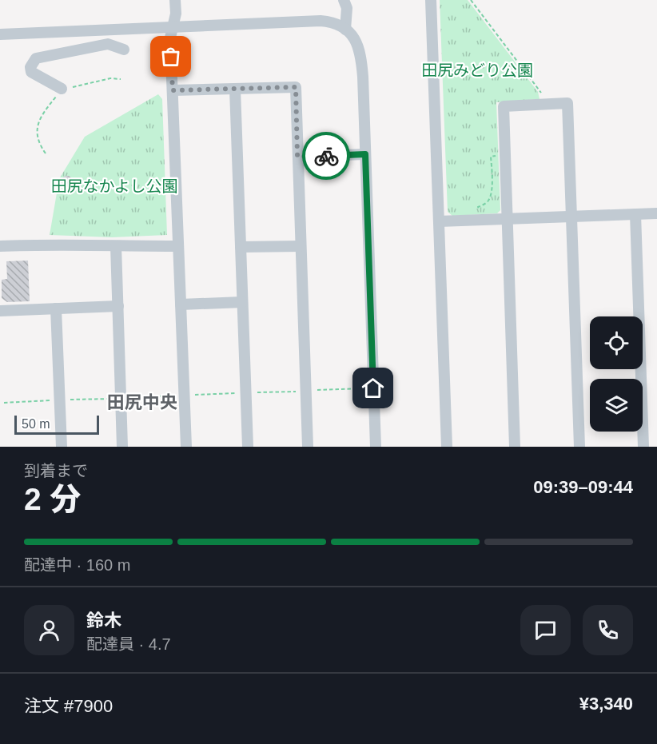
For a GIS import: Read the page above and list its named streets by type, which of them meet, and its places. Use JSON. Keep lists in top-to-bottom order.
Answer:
{
  "districts": ["田尻中央"],
  "parks": ["田尻みどり公園", "田尻なかよし公園"],
  "scale_bar": "50 m",
  "page": {
    "scale": "50 m",
    "heading": ["2 分", "到着まで", "09:39–09:44"],
    "panel": [
      "鈴木",
      "配達員 · 4.7",
      "注文 #7900",
      "¥3,340"
    ],
    "bar": "配達中 · 160 m"
  }
}
